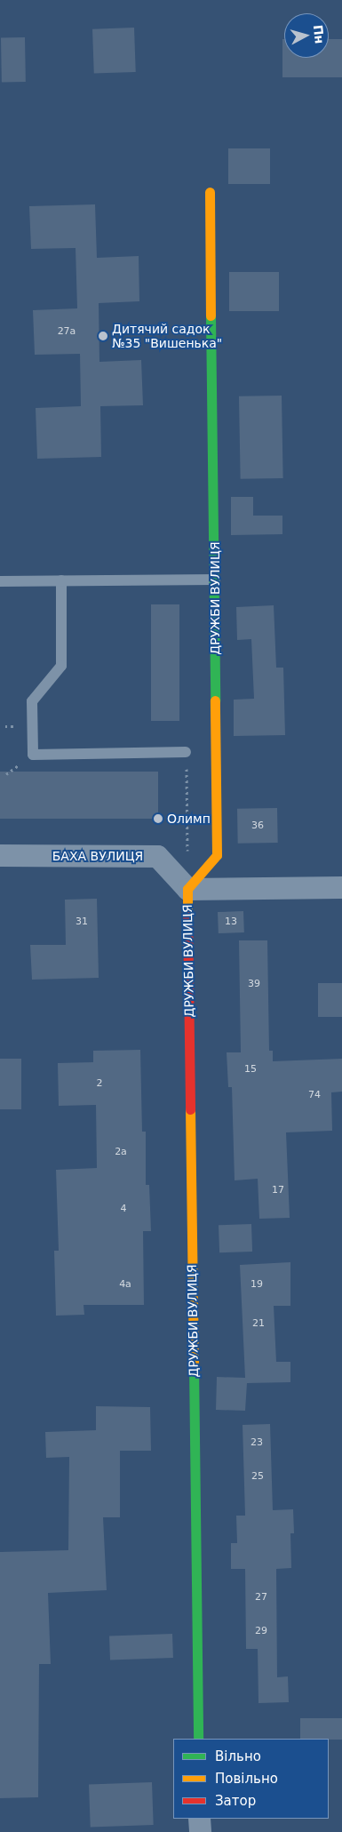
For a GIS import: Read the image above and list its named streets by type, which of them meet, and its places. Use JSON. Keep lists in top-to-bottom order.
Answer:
{
  "streets": {
    "street": ["ДРУЖБИ ВУЛИЦЯ", "БАХА ВУЛИЦЯ"]
  },
  "crossings": [
    ["ДРУЖБИ ВУЛИЦЯ", "БАХА ВУЛИЦЯ"]
  ],
  "places": ["Дитячий садок №35 \"Вишенька\"", "Олимп"],
  "house_numbers": [
    "27а",
    "36",
    "31",
    "13",
    "39",
    "15",
    "2",
    "74",
    "2а",
    "17",
    "4",
    "4а",
    "19",
    "21",
    "23",
    "25",
    "27",
    "29"
  ],
  "legend": ["Вільно", "Повільно", "Затор"],
  "north": "right"
}
